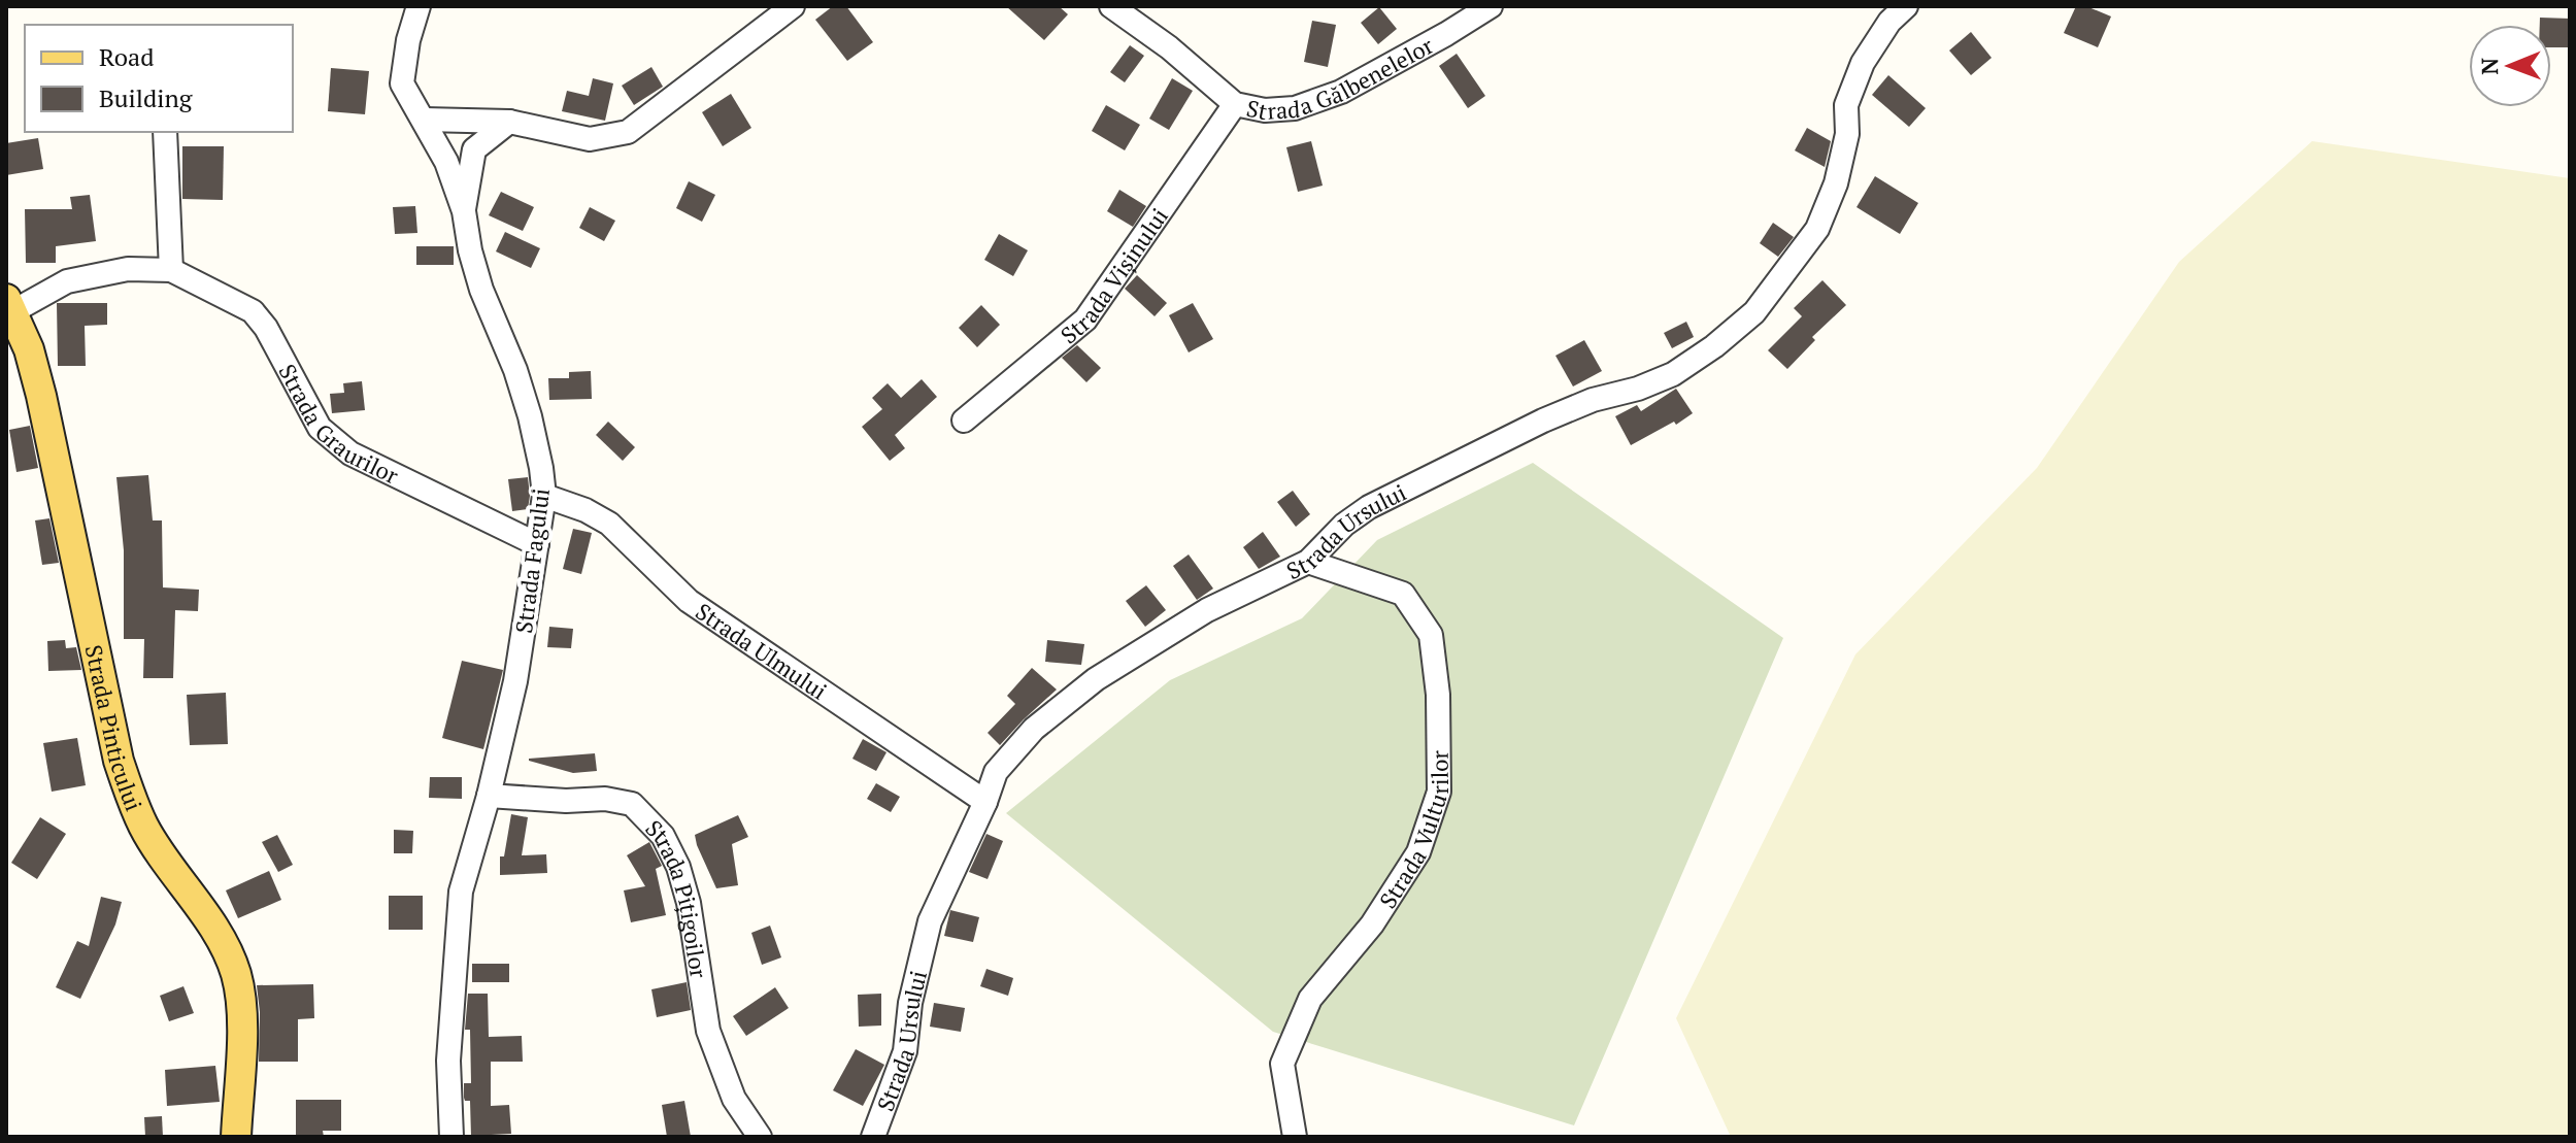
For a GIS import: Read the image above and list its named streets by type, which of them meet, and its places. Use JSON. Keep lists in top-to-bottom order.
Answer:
{
  "streets": {
    "main road": ["Strada Pinticului"],
    "street": [
      "Strada Gălbenelelor",
      "Strada Vișinului",
      "Strada Graurilor",
      "Strada Ursului",
      "Strada Fagului",
      "Strada Ulmului",
      "Strada Vulturilor",
      "Strada Pițigoilor"
    ]
  },
  "crossings": [
    ["Strada Gălbenelelor", "Strada Vișinului"],
    ["Strada Graurilor", "Strada Fagului"],
    ["Strada Graurilor", "Strada Pinticului"],
    ["Strada Ursului", "Strada Ulmului"],
    ["Strada Ursului", "Strada Vulturilor"],
    ["Strada Fagului", "Strada Ulmului"],
    ["Strada Fagului", "Strada Pițigoilor"]
  ],
  "legend": ["Road", "Building"],
  "north": "left"
}
